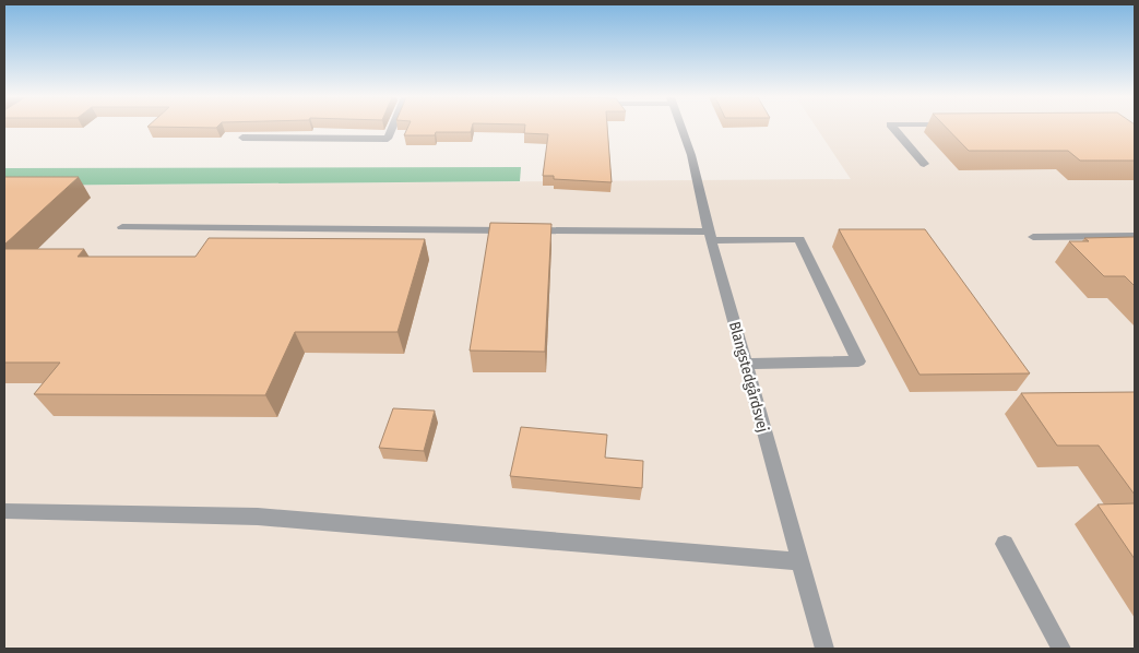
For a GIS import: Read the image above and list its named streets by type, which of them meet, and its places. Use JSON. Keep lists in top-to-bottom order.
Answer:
{
  "streets": {
    "street": ["Blangstedgårdsvej"]
  }
}
